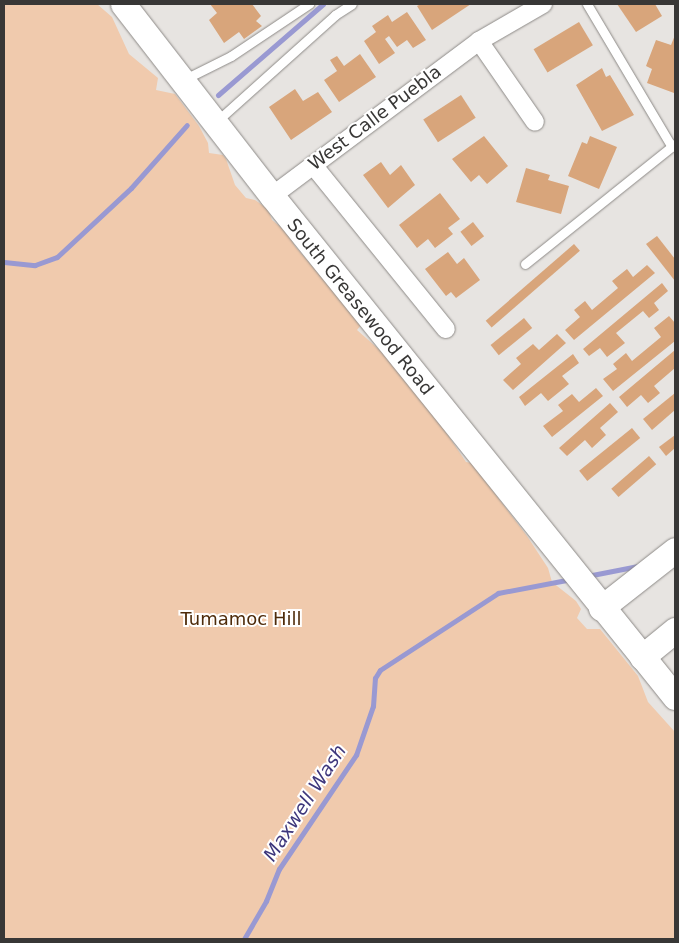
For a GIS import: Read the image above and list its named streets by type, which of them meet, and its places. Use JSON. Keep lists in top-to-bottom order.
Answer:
{
  "streets": {
    "main road": ["South Greasewood Road"],
    "street": ["West Calle Puebla"]
  },
  "crossings": [
    ["West Calle Puebla", "South Greasewood Road"]
  ],
  "water": ["Maxwell Wash"],
  "parks": ["Tumamoc Hill"]
}
